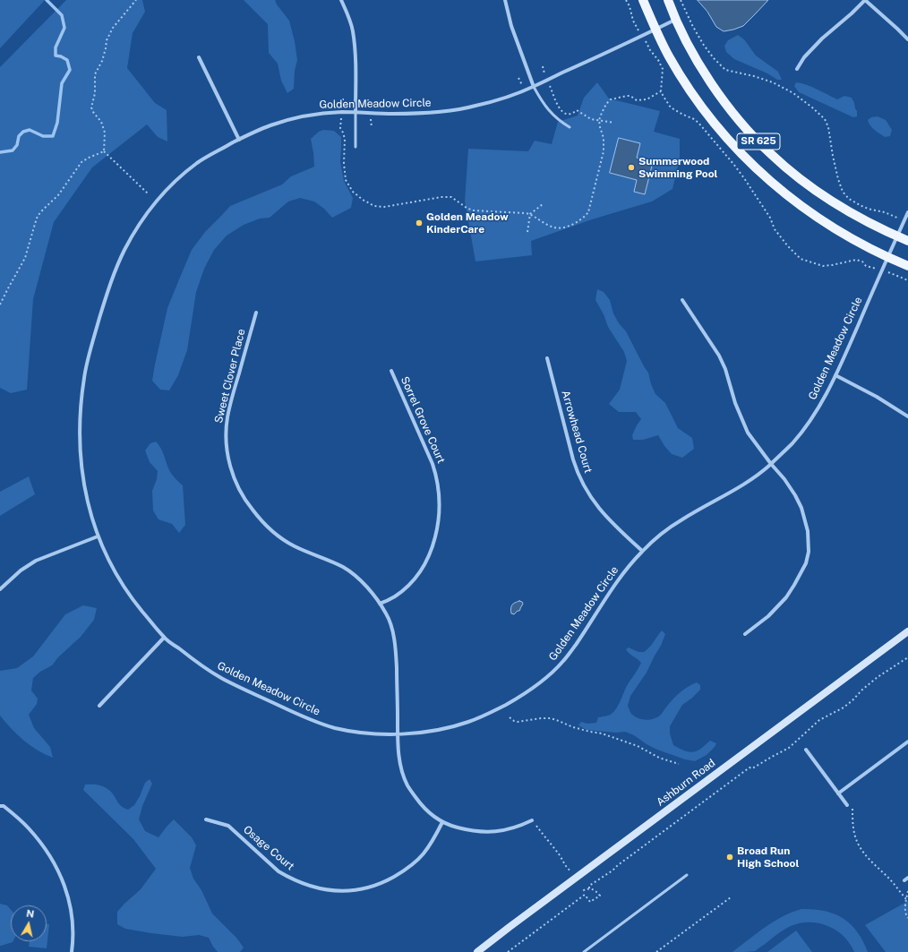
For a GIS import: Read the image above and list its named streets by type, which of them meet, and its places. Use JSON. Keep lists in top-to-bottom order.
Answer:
{
  "streets": {
    "main road": ["SR 625", "Ashburn Road"],
    "street": [
      "Golden Meadow Circle",
      "Sweet Clover Place",
      "Sorrel Grove Court",
      "Arrowhead Court",
      "Osage Court"
    ]
  },
  "crossings": [
    ["Golden Meadow Circle", "SR 625"],
    ["Golden Meadow Circle", "Sweet Clover Place"],
    ["Golden Meadow Circle", "Arrowhead Court"],
    ["Sweet Clover Place", "Sorrel Grove Court"],
    ["Sweet Clover Place", "Osage Court"]
  ],
  "places": ["Summerwood Swimming Pool", "Golden Meadow KinderCare", "Broad Run High School"],
  "north": "top"
}
